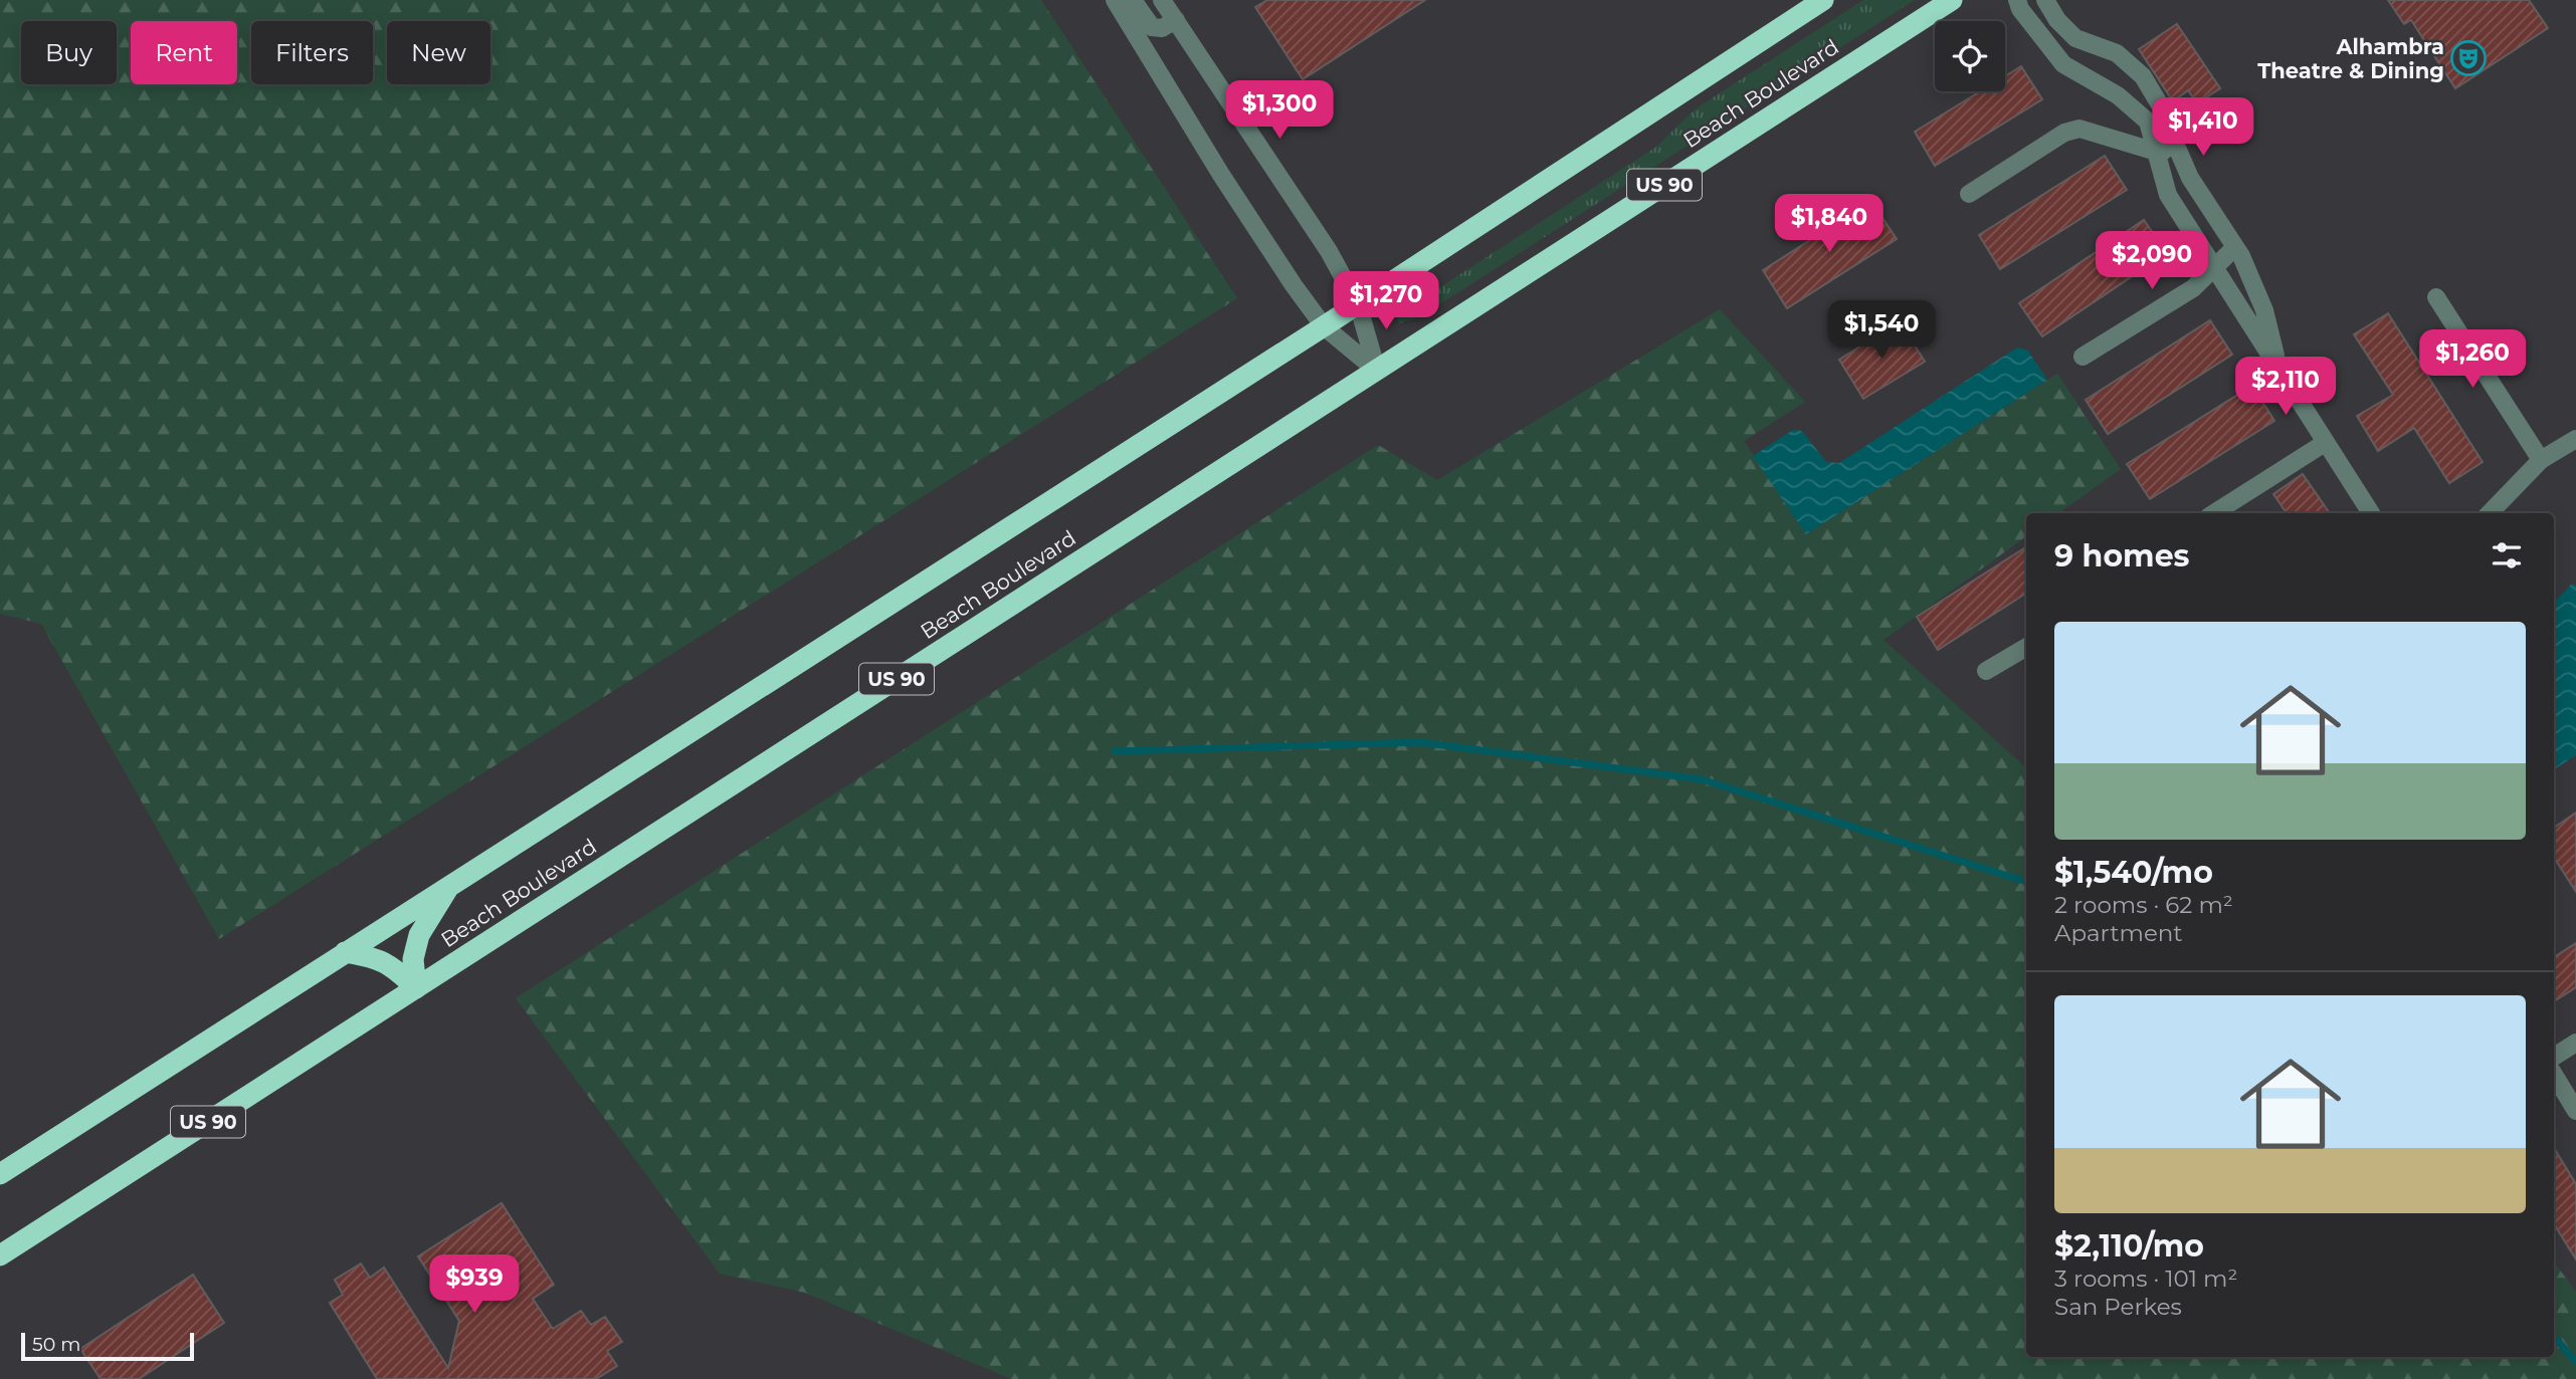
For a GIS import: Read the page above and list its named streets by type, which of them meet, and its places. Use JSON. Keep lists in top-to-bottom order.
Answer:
{
  "streets": {
    "highway": ["Beach Boulevard", "US 90"]
  },
  "places": {
    "theatre": ["Alhambra Theatre & Dining"]
  },
  "scale_bar": "50 m",
  "page": {
    "chip": [
      "Buy",
      "Rent",
      "Filters",
      "New"
    ],
    "price": [
      "$1,300",
      "$1,410",
      "$1,840",
      "$2,090",
      "$1,270",
      "$1,540",
      "$1,260",
      "$2,110",
      "$939"
    ],
    "heading": "9 homes",
    "list": [
      {
        "name": "$1,540/mo",
        "note": "2 rooms · 62 m² · Apartment"
      },
      {
        "name": "$2,110/mo",
        "note": "3 rooms · 101 m² · San Perkes"
      }
    ],
    "scale": "50 m"
  }
}
